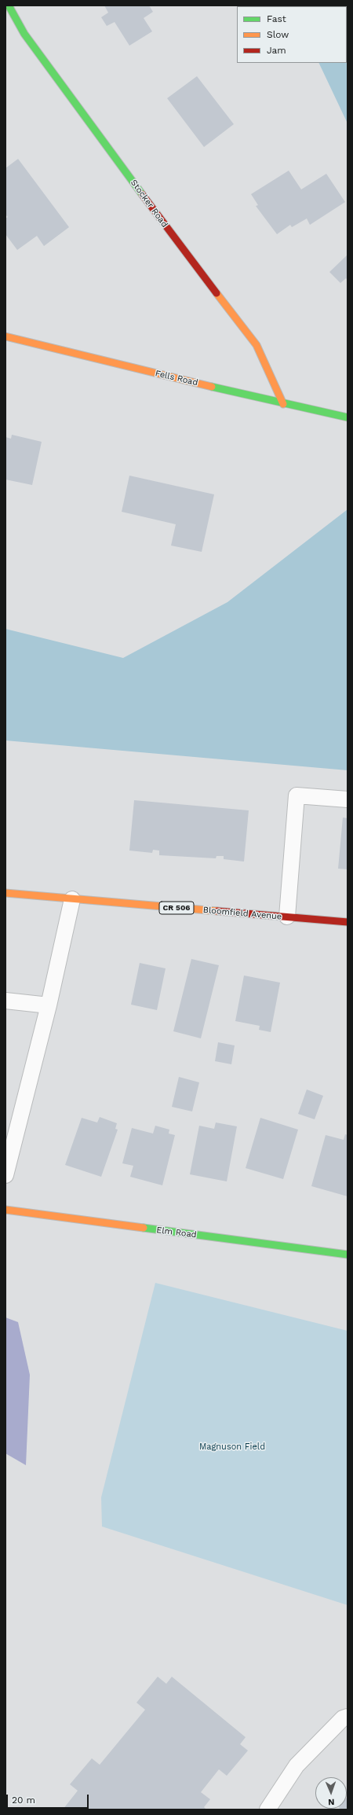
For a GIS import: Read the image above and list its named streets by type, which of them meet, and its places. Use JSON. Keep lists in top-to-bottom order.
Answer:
{
  "streets": {
    "street": [
      "Stocker Road",
      "Fells Road",
      "CR 506",
      "Bloomfield Avenue",
      "Elm Road"
    ]
  },
  "crossings": [
    ["Stocker Road", "Fells Road"]
  ],
  "parks": ["Magnuson Field"],
  "legend": ["Fast", "Slow", "Jam"],
  "scale_bar": "20 m",
  "north": "bottom"
}
